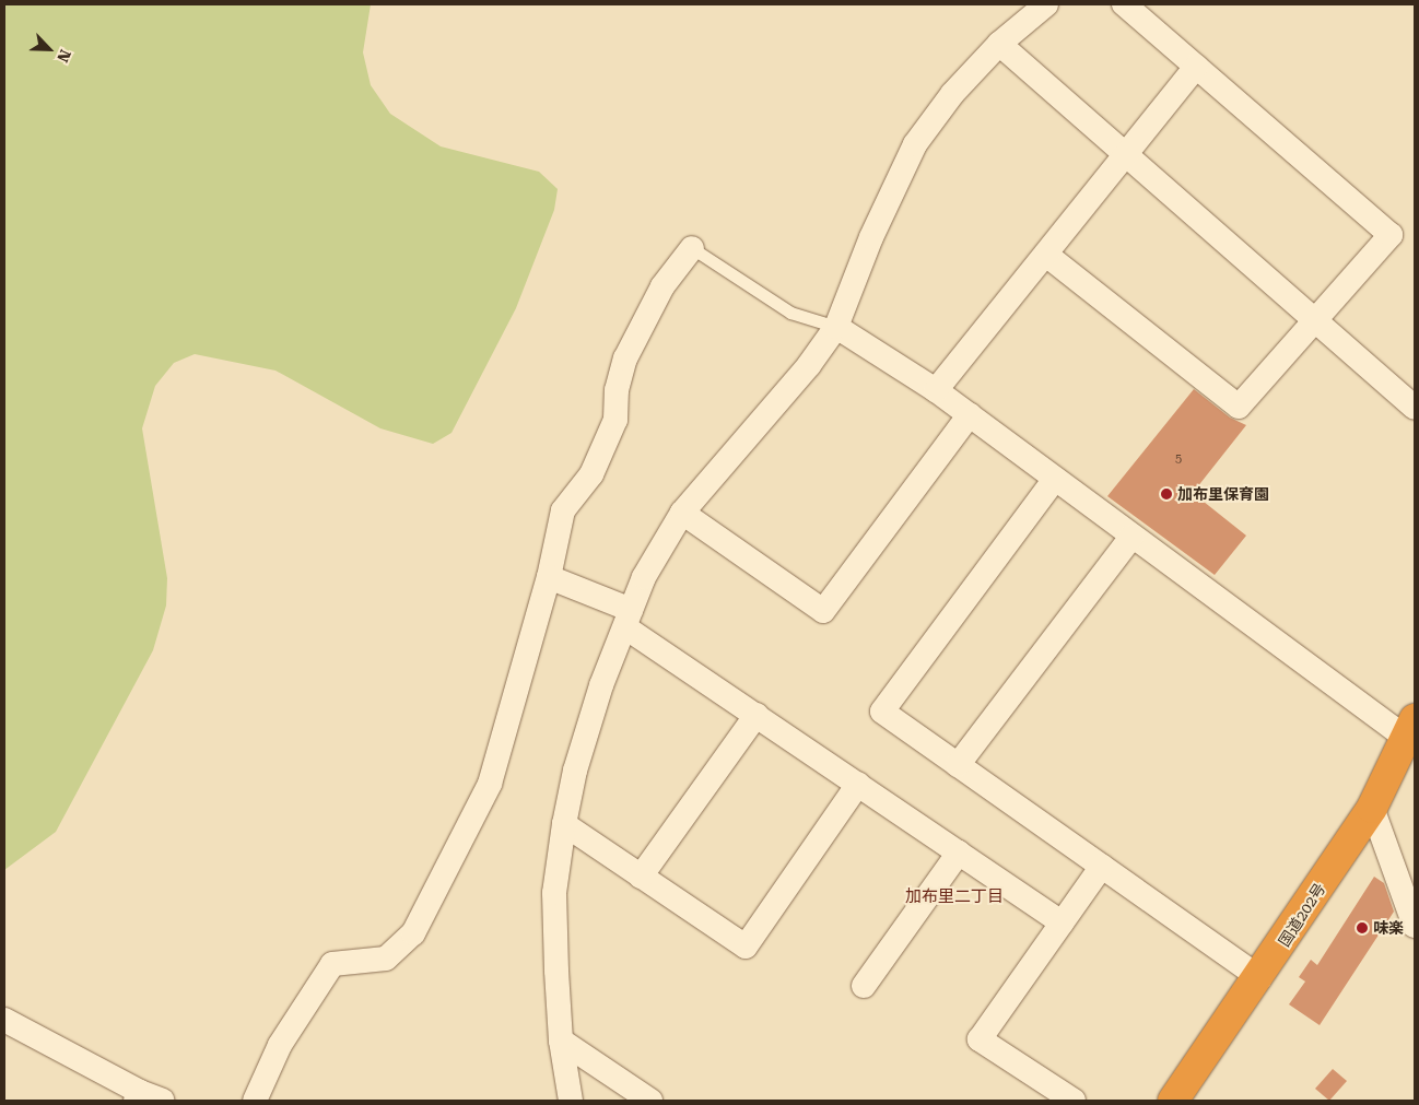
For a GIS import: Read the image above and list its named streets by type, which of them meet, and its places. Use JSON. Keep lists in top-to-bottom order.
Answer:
{
  "streets": {
    "highway": ["国道202号"]
  },
  "districts": ["加布里二丁目"],
  "places": ["加布里保育園", "味楽"],
  "house_numbers": ["5"],
  "north": "bottom right"
}
